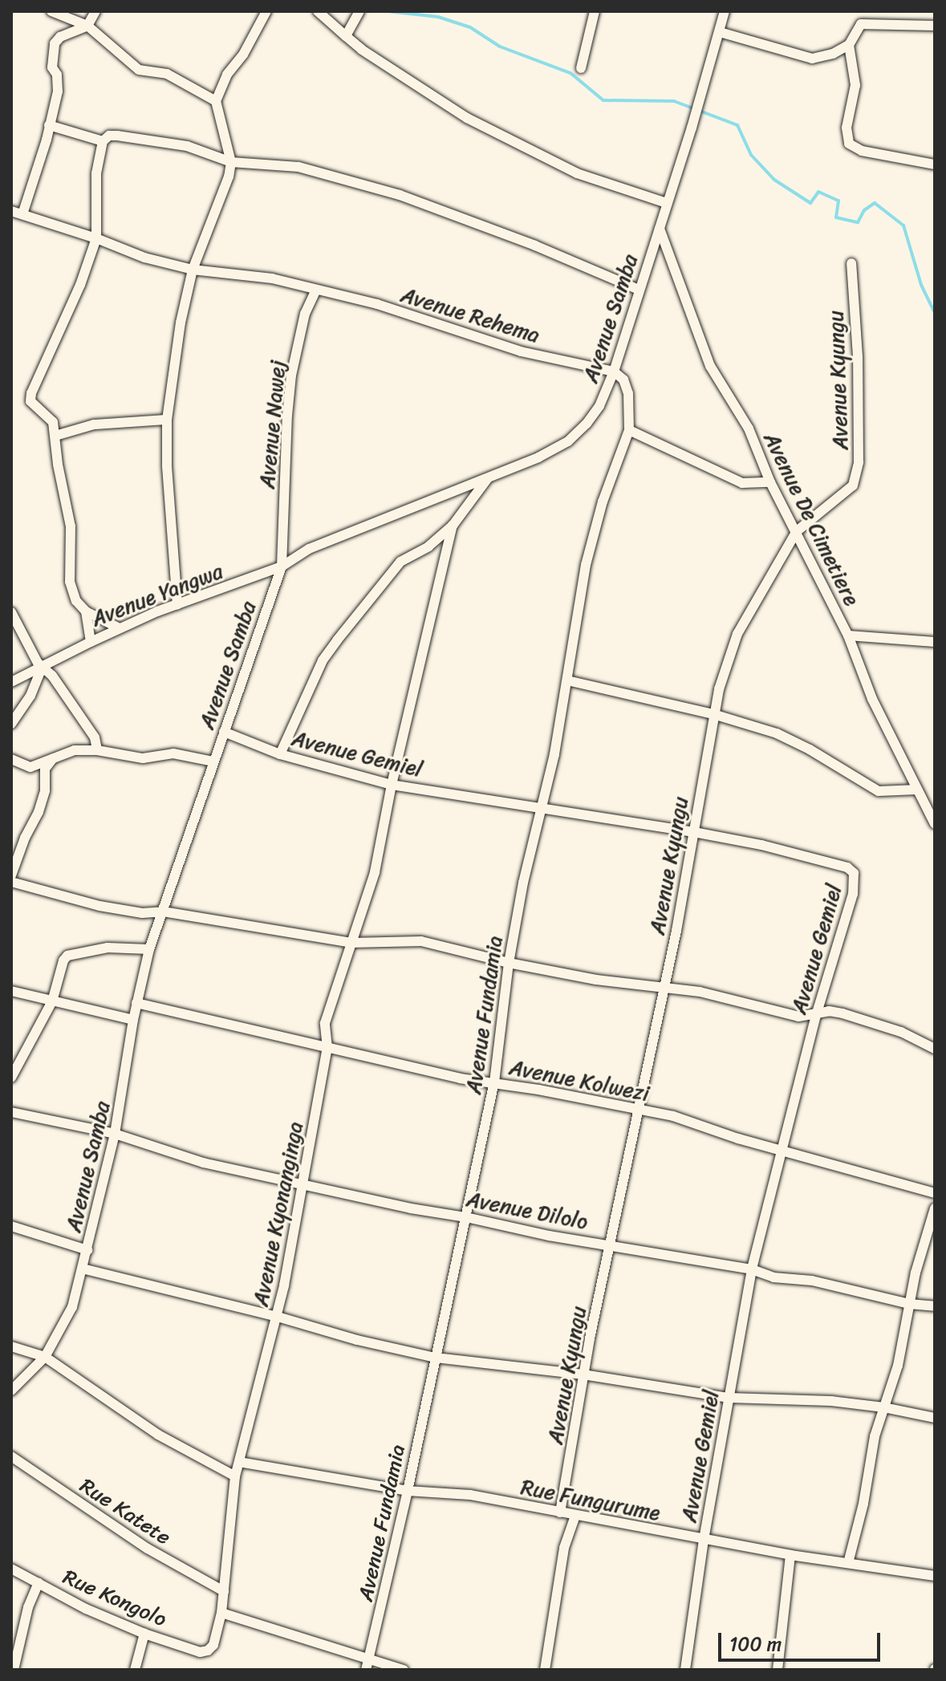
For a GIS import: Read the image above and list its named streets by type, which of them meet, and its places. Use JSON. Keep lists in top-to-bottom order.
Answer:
{
  "streets": {
    "street": [
      "Avenue Rehema",
      "Avenue Samba",
      "Avenue Kyungu",
      "Avenue Nawej",
      "Avenue De Cimetiere",
      "Avenue Yangwa",
      "Avenue Gemiel",
      "Avenue Fundamia",
      "Avenue Kolwezi",
      "Avenue Dilolo",
      "Avenue Kyonanginga",
      "Rue Fungurume",
      "Rue Katete",
      "Rue Kongolo"
    ]
  },
  "crossings": [
    ["Avenue Rehema", "Avenue Samba"],
    ["Avenue Rehema", "Avenue Nawej"],
    ["Avenue Rehema", "Avenue Yangwa"],
    ["Avenue Rehema", "Avenue Fundamia"],
    ["Avenue Samba", "Avenue Nawej"],
    ["Avenue Samba", "Avenue De Cimetiere"],
    ["Avenue Samba", "Avenue Yangwa"],
    ["Avenue Samba", "Avenue Gemiel"],
    ["Avenue Samba", "Avenue Fundamia"],
    ["Avenue Samba", "Avenue Kolwezi"],
    ["Avenue Samba", "Avenue Dilolo"],
    ["Avenue Kyungu", "Avenue De Cimetiere"],
    ["Avenue Kyungu", "Avenue Gemiel"],
    ["Avenue Kyungu", "Avenue Kolwezi"],
    ["Avenue Kyungu", "Avenue Dilolo"],
    ["Avenue Kyungu", "Rue Fungurume"],
    ["Avenue Nawej", "Avenue Yangwa"],
    ["Avenue Gemiel", "Avenue Fundamia"],
    ["Avenue Gemiel", "Avenue Kolwezi"],
    ["Avenue Gemiel", "Avenue Dilolo"],
    ["Avenue Gemiel", "Avenue Kyonanginga"],
    ["Avenue Gemiel", "Rue Fungurume"],
    ["Avenue Fundamia", "Avenue Kolwezi"],
    ["Avenue Fundamia", "Avenue Dilolo"],
    ["Avenue Fundamia", "Rue Fungurume"],
    ["Avenue Kolwezi", "Avenue Kyonanginga"],
    ["Avenue Dilolo", "Avenue Kyonanginga"],
    ["Avenue Kyonanginga", "Rue Fungurume"],
    ["Avenue Kyonanginga", "Rue Katete"],
    ["Avenue Kyonanginga", "Rue Kongolo"]
  ],
  "scale_bar": "100 m"
}
